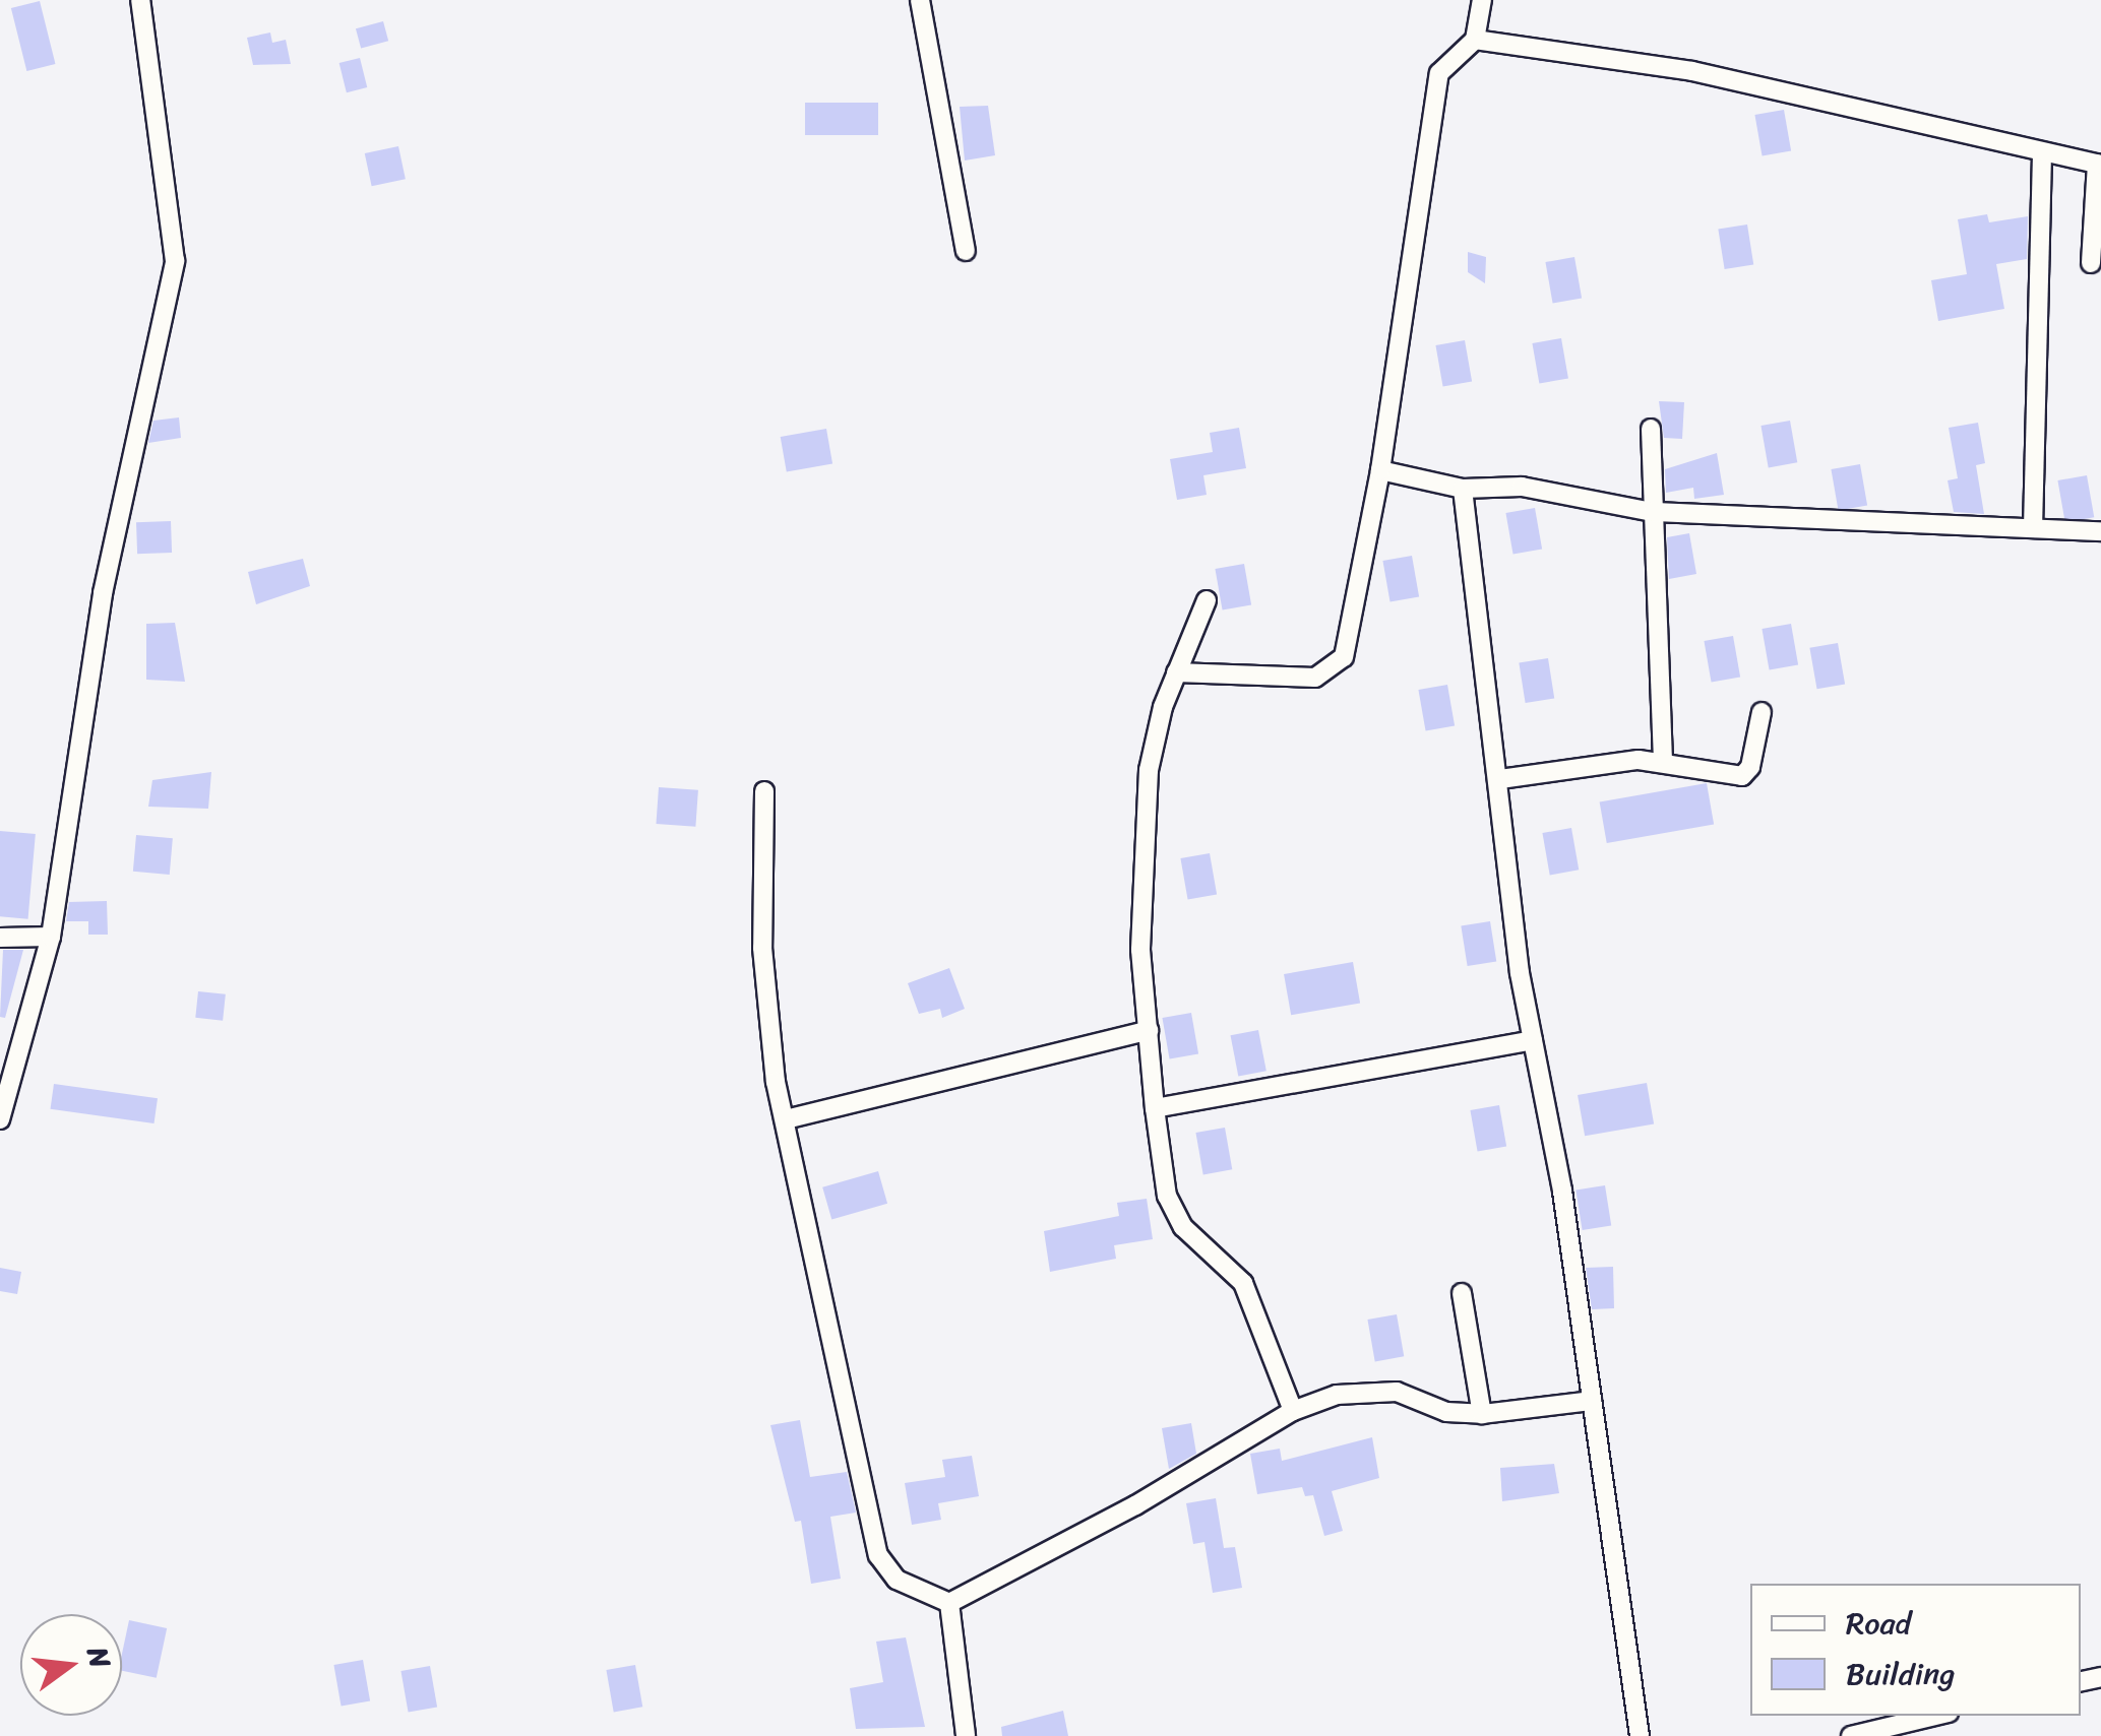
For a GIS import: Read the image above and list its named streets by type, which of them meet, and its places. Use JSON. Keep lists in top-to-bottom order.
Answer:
{
  "legend": ["Road", "Building"],
  "north": "right"
}
